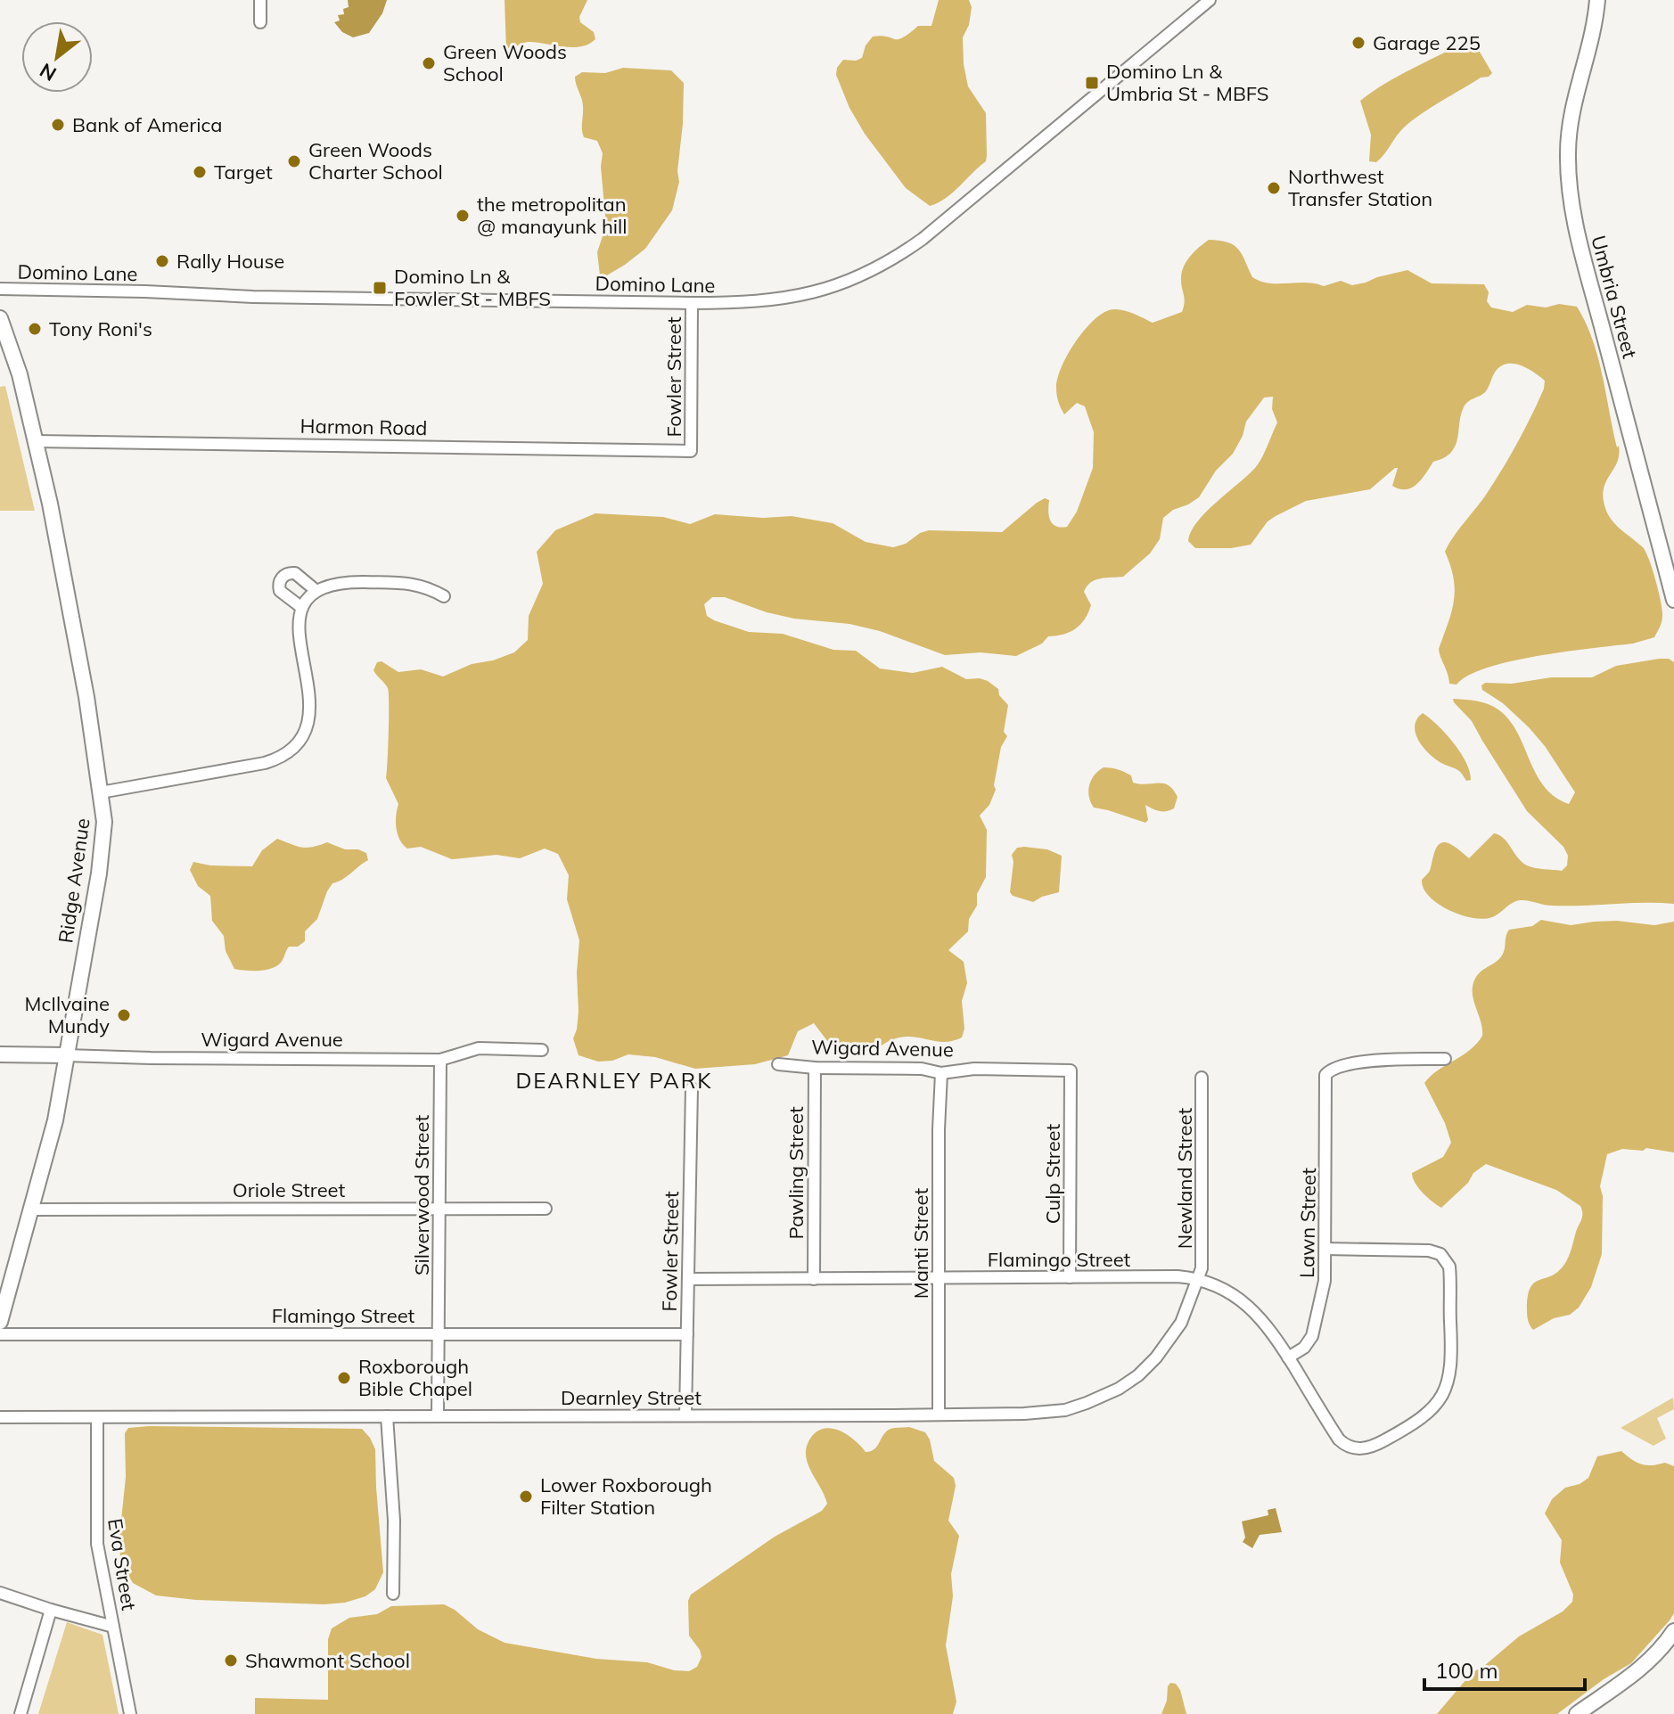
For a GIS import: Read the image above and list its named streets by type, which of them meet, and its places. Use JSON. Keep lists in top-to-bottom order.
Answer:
{
  "streets": {
    "main road": ["Umbria Street", "Ridge Avenue", "Wigard Avenue"],
    "street": [
      "Domino Lane",
      "Fowler Street",
      "Harmon Road",
      "Pawling Street",
      "Culp Street",
      "Newland Street",
      "Oriole Street",
      "Silverwood Street",
      "Lawn Street",
      "Manti Street",
      "Flamingo Street",
      "Dearnley Street",
      "Eva Street"
    ]
  },
  "crossings": [
    ["Domino Lane", "Fowler Street"],
    ["Fowler Street", "Harmon Road"],
    ["Fowler Street", "Flamingo Street"],
    ["Fowler Street", "Dearnley Street"],
    ["Harmon Road", "Ridge Avenue"],
    ["Ridge Avenue", "Wigard Avenue"],
    ["Ridge Avenue", "Oriole Street"],
    ["Wigard Avenue", "Pawling Street"],
    ["Wigard Avenue", "Culp Street"],
    ["Wigard Avenue", "Silverwood Street"],
    ["Wigard Avenue", "Manti Street"],
    ["Pawling Street", "Flamingo Street"],
    ["Culp Street", "Flamingo Street"],
    ["Newland Street", "Flamingo Street"],
    ["Newland Street", "Dearnley Street"],
    ["Oriole Street", "Silverwood Street"],
    ["Silverwood Street", "Flamingo Street"],
    ["Silverwood Street", "Dearnley Street"],
    ["Lawn Street", "Flamingo Street"],
    ["Manti Street", "Flamingo Street"],
    ["Manti Street", "Dearnley Street"],
    ["Flamingo Street", "Dearnley Street"],
    ["Dearnley Street", "Eva Street"]
  ],
  "districts": ["DEARNLEY PARK"],
  "places": {
    "other": [
      "Garage 225",
      "Green Woods School",
      "Bank of America",
      "Green Woods Charter School",
      "Target",
      "Northwest Transfer Station",
      "the metropolitan @ manayunk hill",
      "Rally House",
      "Tony Roni's",
      "McIlvaine Mundy",
      "Roxborough Bible Chapel",
      "Lower Roxborough Filter Station",
      "Shawmont School"
    ],
    "transit": ["Domino Ln & Umbria St - MBFS", "Domino Ln & Fowler St - MBFS"]
  },
  "scale_bar": "100 m",
  "north": "bottom left"
}
